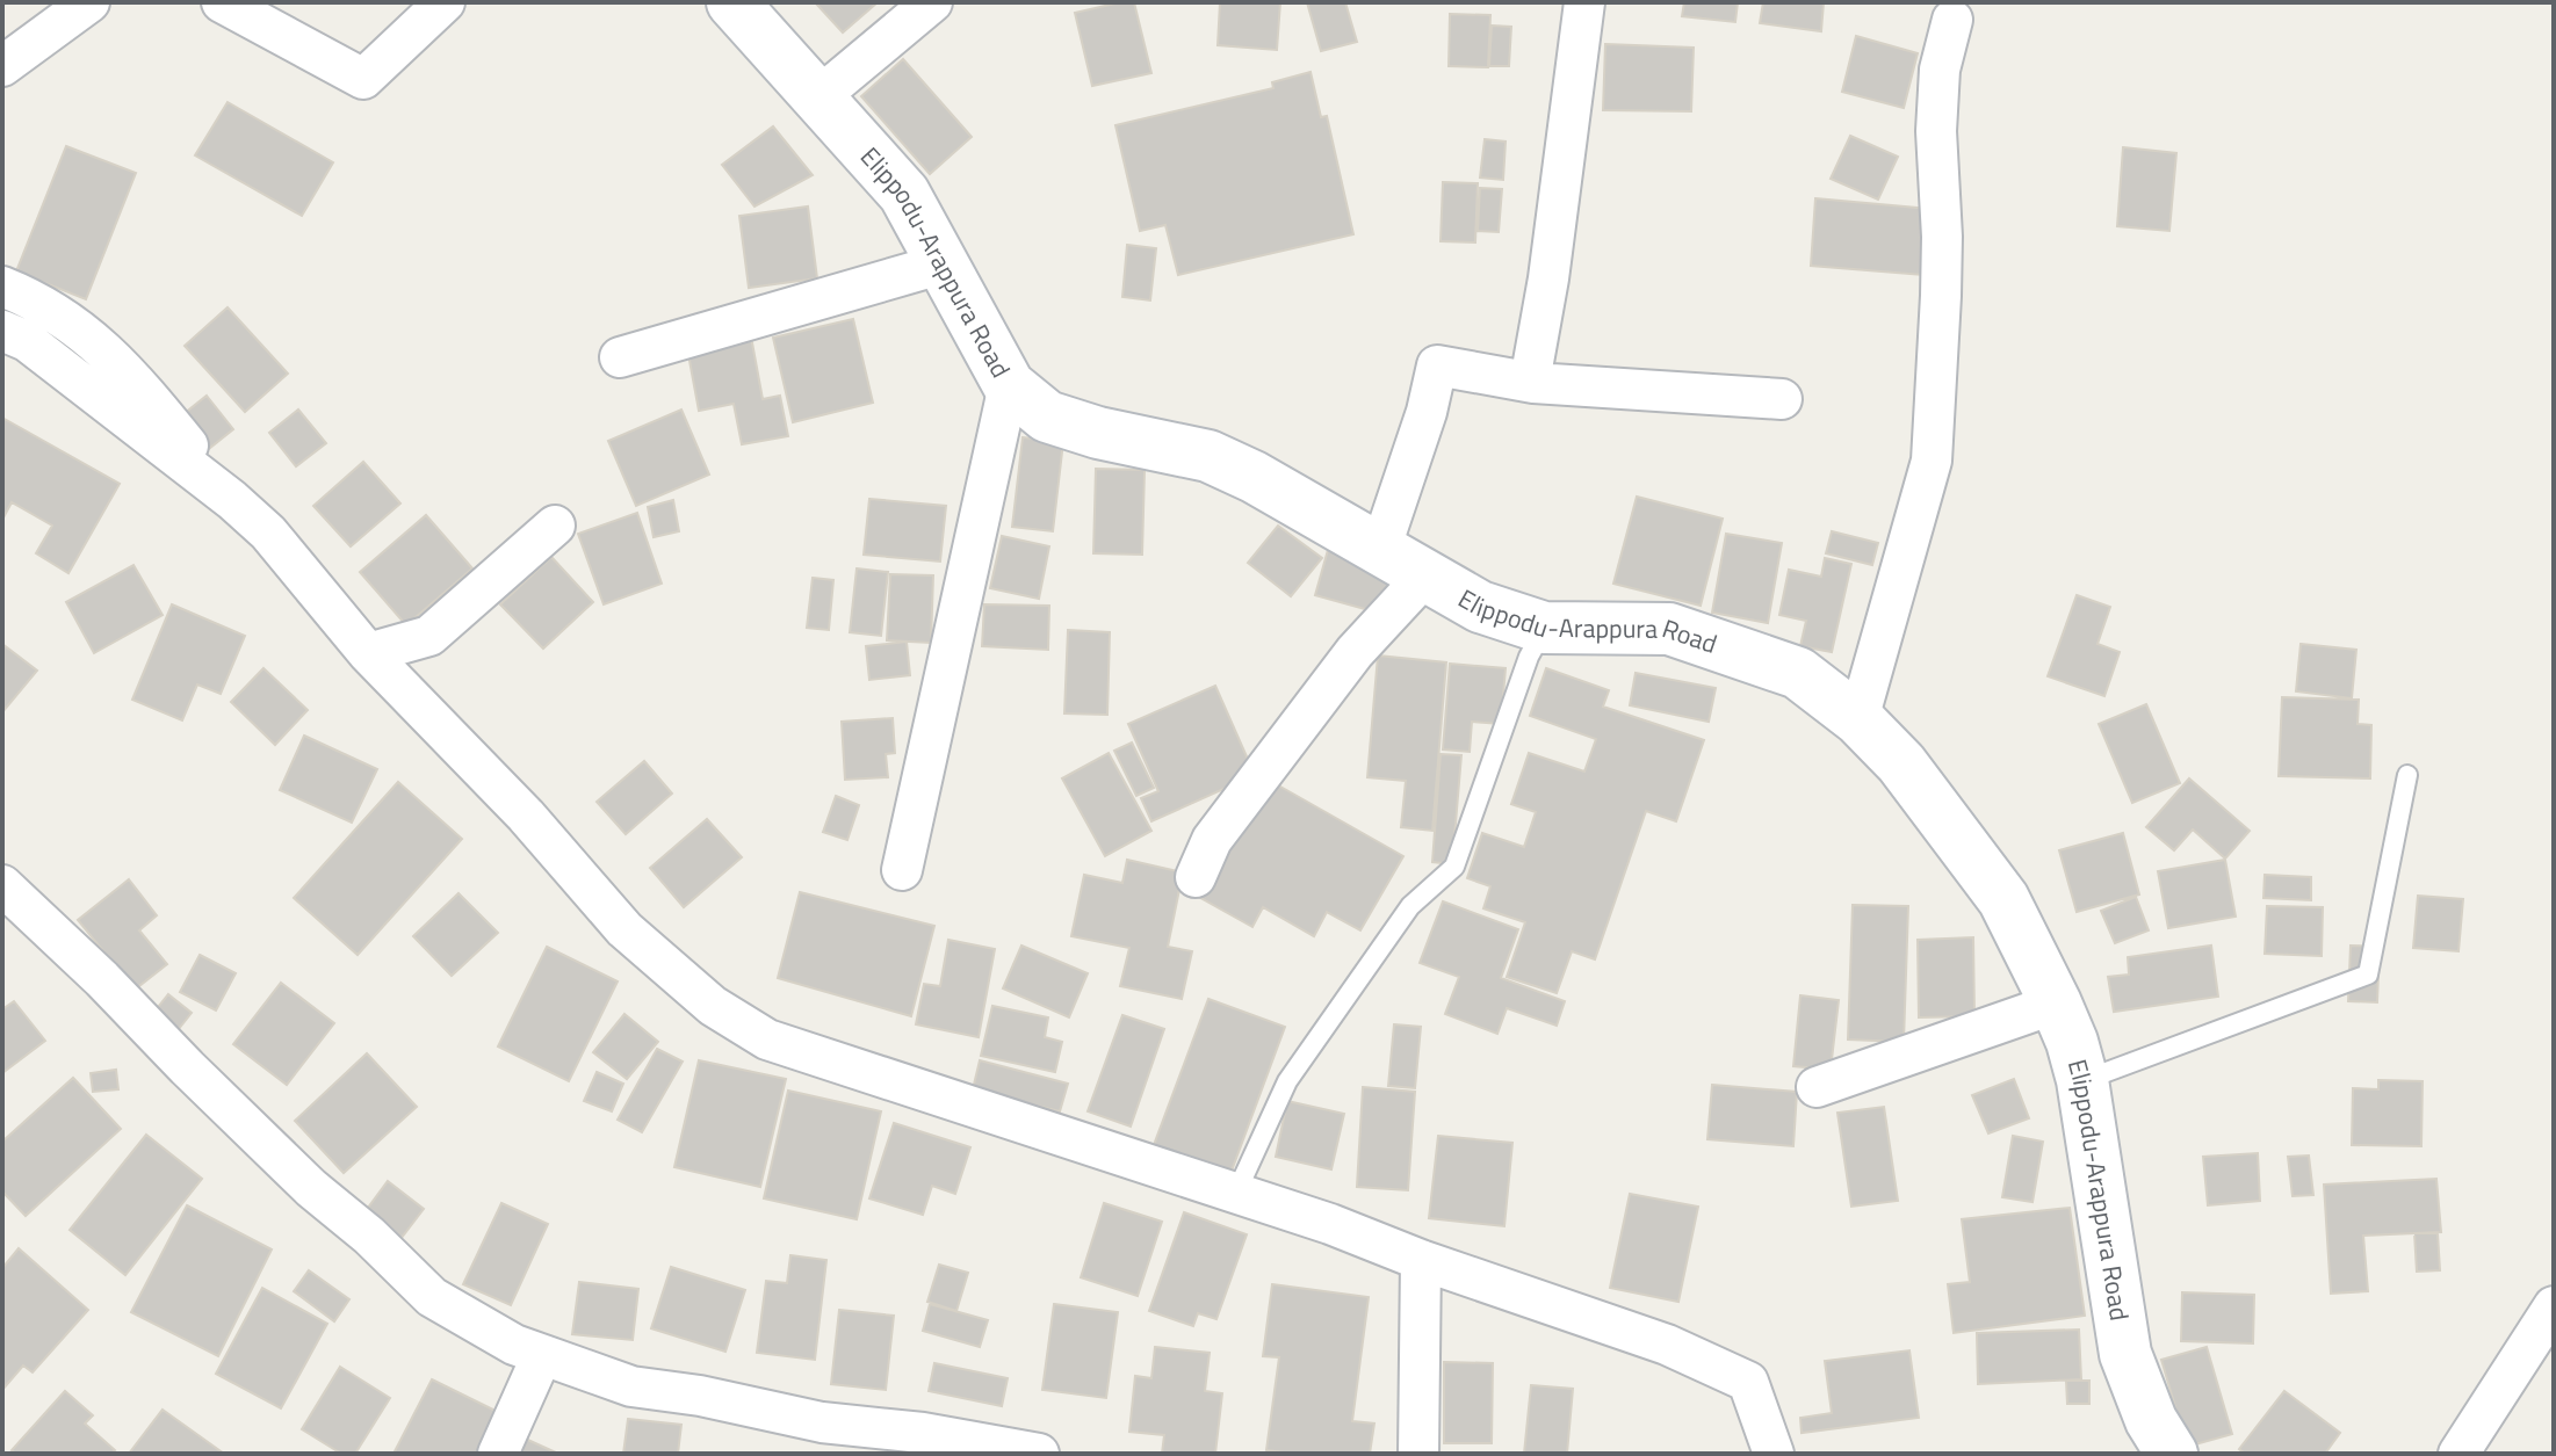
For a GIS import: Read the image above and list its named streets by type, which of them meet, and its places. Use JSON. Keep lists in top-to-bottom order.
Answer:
{
  "streets": {
    "street": ["Elippodu-Arappura Road"]
  }
}
